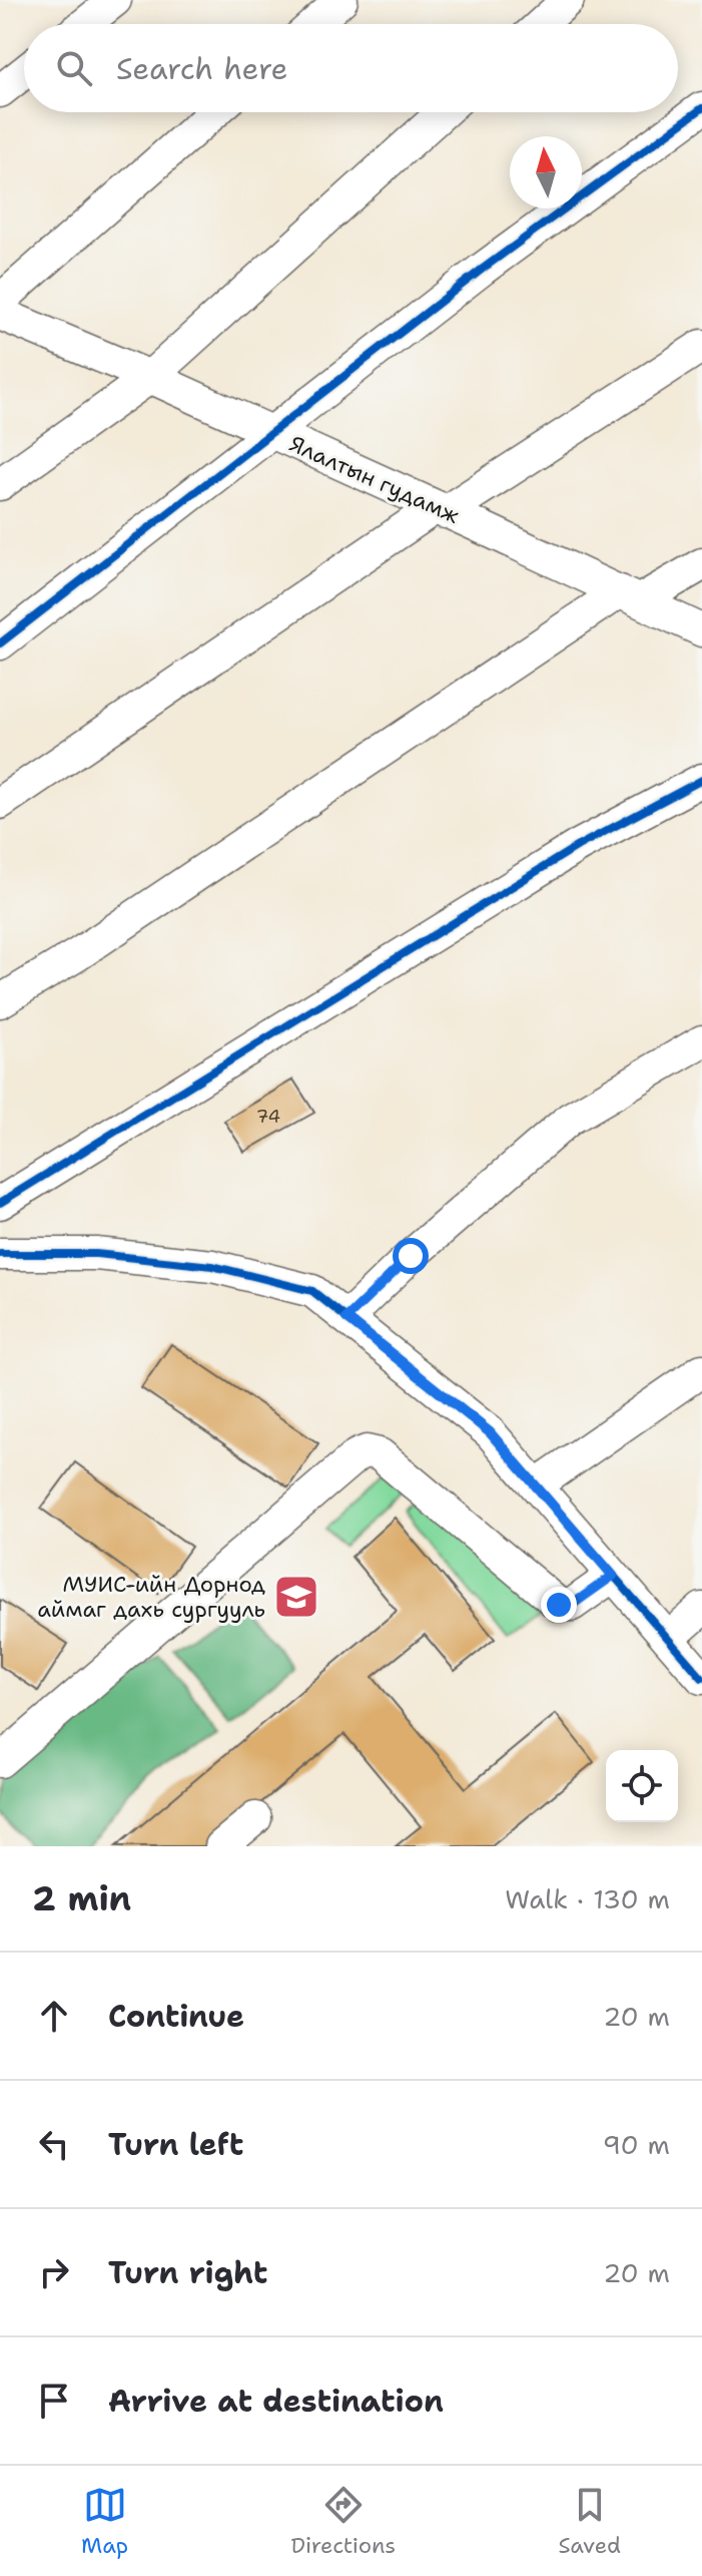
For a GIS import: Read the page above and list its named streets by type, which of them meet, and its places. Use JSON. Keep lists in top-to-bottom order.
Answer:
{
  "streets": {
    "street": ["Ялалтын гудамж"]
  },
  "places": {
    "school or university": ["МУИС-ийн Дорнод аймаг дахь сургууль"]
  },
  "house_numbers": ["74"],
  "north": "top",
  "page": {
    "search": "Search here",
    "heading": ["2 min", "Walk · 130 m"],
    "list": [
      ["Continue", "20 m"],
      ["Turn left", "90 m"],
      ["Turn right", "20 m"],
      "Arrive at destination"
    ],
    "nav": ["Map", "Directions", "Saved"]
  }
}
